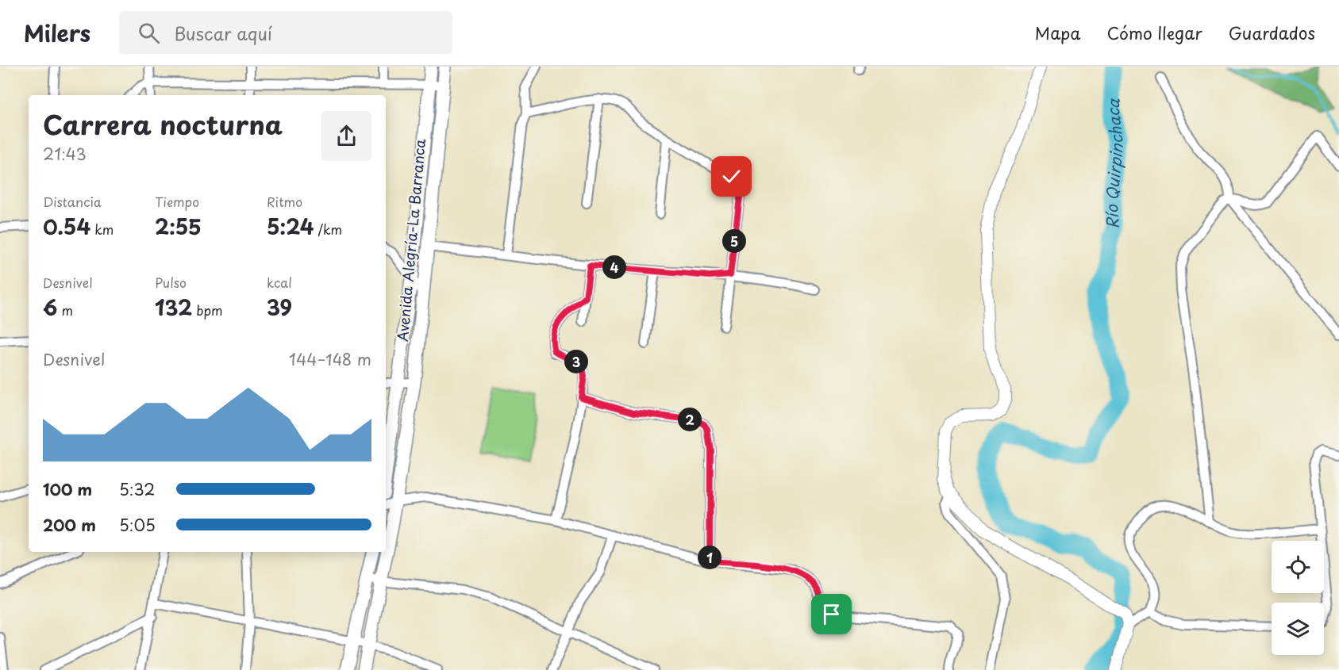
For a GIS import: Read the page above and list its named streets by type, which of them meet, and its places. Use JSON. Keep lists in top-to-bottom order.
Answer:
{
  "streets": {
    "main road": ["Avenida Alegría-La Barranca"]
  },
  "water": ["Río Quirpinchaca"],
  "page": {
    "header": "Milers",
    "search": "Buscar aquí",
    "nav": ["Mapa", "Cómo llegar", "Guardados"],
    "heading": ["Carrera nocturna", "21:43"],
    "stats": [
      ["Distancia", "0.54 km"],
      ["Tiempo", "2:55"],
      ["Ritmo", "5:24 /km"],
      ["Desnivel", "6 m"],
      ["Pulso", "132 bpm"],
      ["kcal", "39"]
    ],
    "pins": [
      "5",
      "4",
      "3",
      "2",
      "1"
    ],
    "chart": ["Desnivel", "144–148 m"],
    "list": [
      {
        "name": "100 m",
        "note": "5:32"
      },
      {
        "name": "200 m",
        "note": "5:05"
      }
    ]
  }
}
